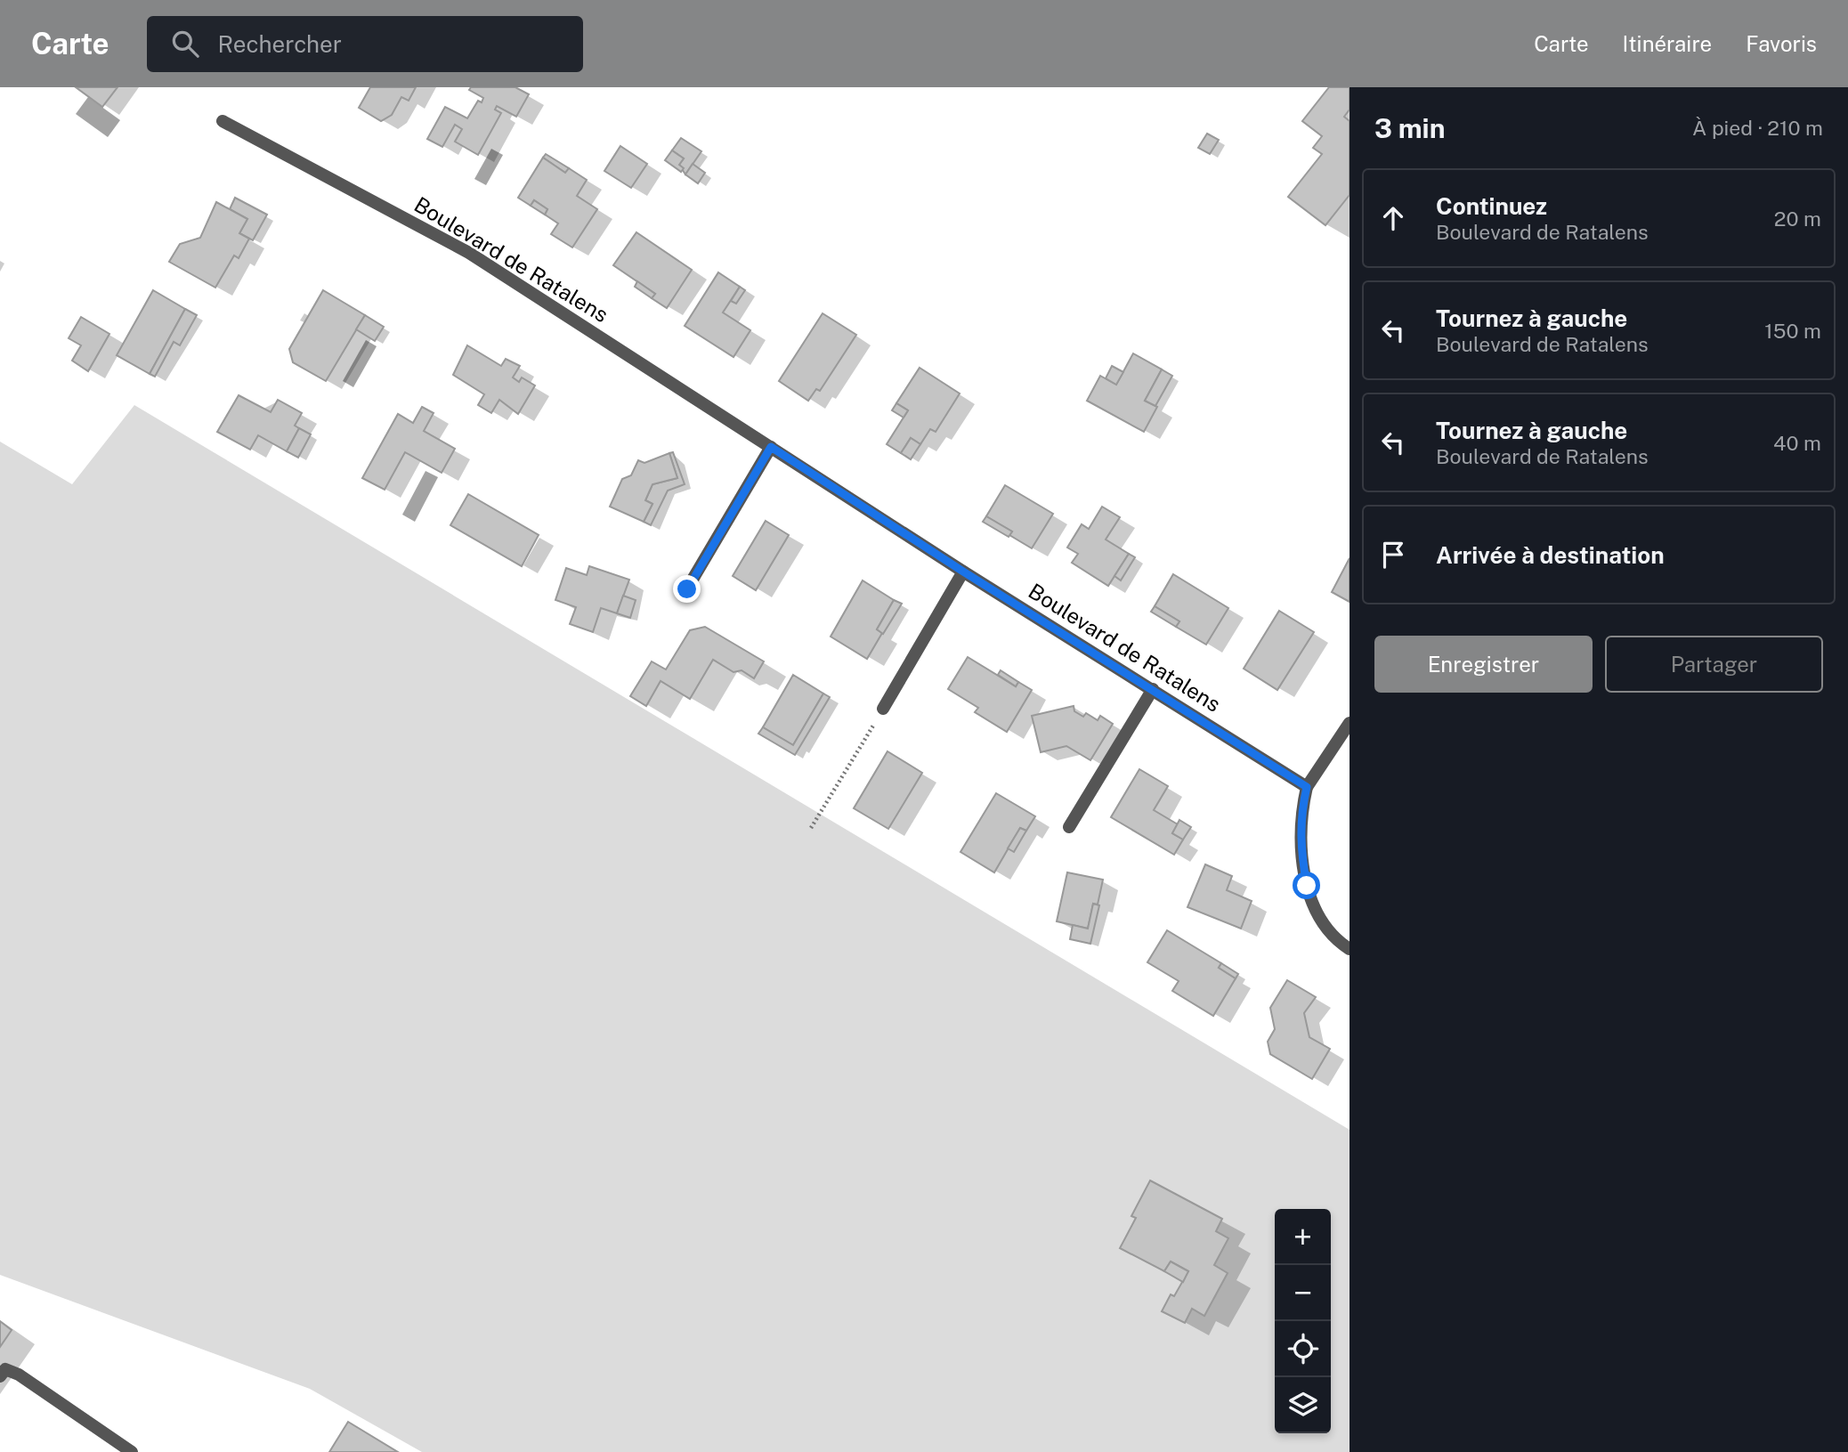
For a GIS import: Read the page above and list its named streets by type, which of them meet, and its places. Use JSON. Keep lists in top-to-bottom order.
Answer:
{
  "streets": {
    "street": ["Boulevard de Ratalens"]
  },
  "page": {
    "header": "Carte",
    "search": "Rechercher",
    "nav": ["Carte", "Itinéraire", "Favoris"],
    "heading": ["3 min", "À pied · 210 m"],
    "list": [
      ["Continuez", "Boulevard de Ratalens", "20 m"],
      ["Tournez à gauche", "Boulevard de Ratalens", "150 m"],
      ["Tournez à gauche", "Boulevard de Ratalens", "40 m"],
      "Arrivée à destination"
    ],
    "buttons": ["Enregistrer", "Partager"],
    "map_buttons": ["+", "−"]
  }
}
